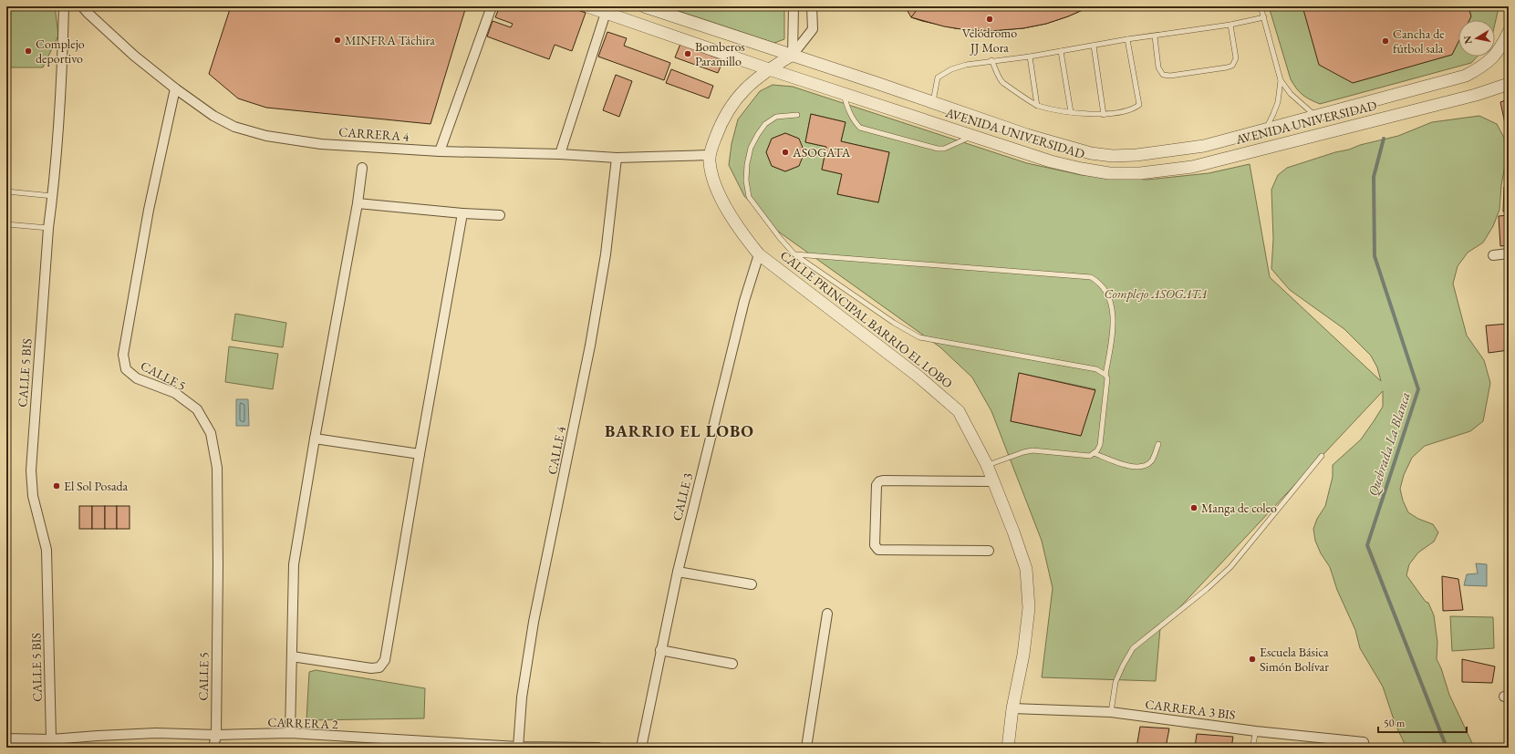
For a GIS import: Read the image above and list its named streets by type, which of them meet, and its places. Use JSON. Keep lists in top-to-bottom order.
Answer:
{
  "streets": {
    "street": [
      "AVENIDA UNIVERSIDAD",
      "CARRERA 4",
      "CALLE PRINCIPAL BARRIO EL LOBO",
      "CALLE 5 BIS",
      "CALLE 5",
      "CALLE 4",
      "CALLE 3",
      "CARRERA 3 BIS",
      "CARRERA 2"
    ]
  },
  "crossings": [
    ["AVENIDA UNIVERSIDAD", "CALLE PRINCIPAL BARRIO EL LOBO"],
    ["CARRERA 4", "CALLE PRINCIPAL BARRIO EL LOBO"],
    ["CARRERA 4", "CALLE 5"],
    ["CARRERA 4", "CALLE 4"],
    ["CALLE PRINCIPAL BARRIO EL LOBO", "CALLE 3"],
    ["CALLE PRINCIPAL BARRIO EL LOBO", "CARRERA 3 BIS"],
    ["CALLE 5 BIS", "CARRERA 2"],
    ["CALLE 5", "CARRERA 2"],
    ["CALLE 4", "CARRERA 2"]
  ],
  "districts": ["BARRIO EL LOBO"],
  "water": ["Quebrada La Blanca"],
  "parks": ["Complejo ASOGATA"],
  "places": [
    "Velódromo JJ Mora",
    "MINFRA Táchira",
    "Cancha de fútbol sala",
    "Complejo deportivo",
    "Bomberos Paramillo",
    "ASOGATA",
    "El Sol Posada",
    "Manga de coleo",
    "Escuela Básica Simón Bolívar"
  ],
  "scale_bar": "50 m",
  "north": "left"
}
